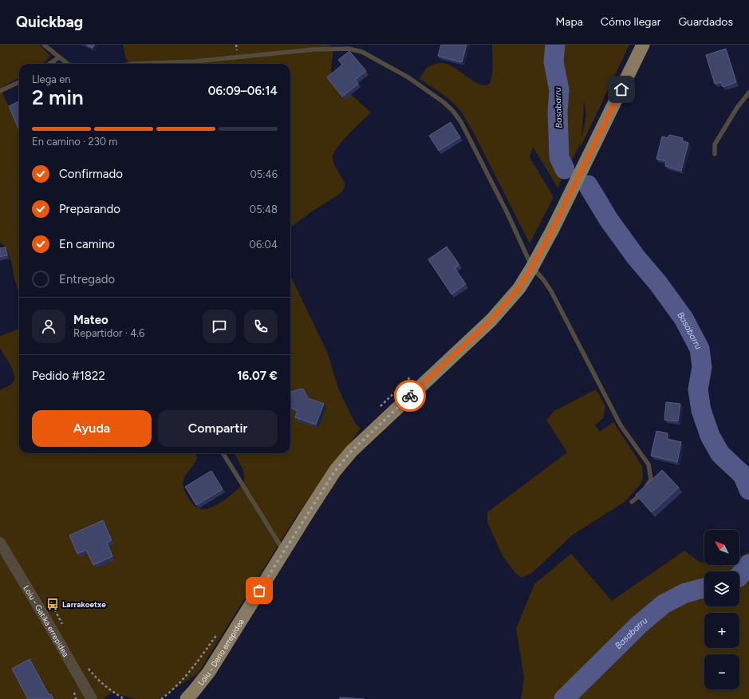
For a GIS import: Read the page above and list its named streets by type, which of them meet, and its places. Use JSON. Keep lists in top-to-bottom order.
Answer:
{
  "streets": {
    "main road": ["Loiu - Derio errepidea"],
    "street": ["Loiu - Gatika errepidea"]
  },
  "water": ["Basabarru"],
  "places": {
    "bus stop": ["Larrakoetxe"]
  },
  "north": "top left",
  "page": {
    "header": "Quickbag",
    "nav": ["Mapa", "Cómo llegar", "Guardados"],
    "heading": ["2 min", "Llega en", "06:09–06:14"],
    "panel": [
      "Mateo",
      "Repartidor · 4.6",
      "Pedido #1822",
      "16.07 €"
    ],
    "bar": "En camino · 230 m",
    "list": [
      ["Confirmado", "05:46"],
      ["Preparando", "05:48"],
      ["En camino", "06:04"],
      "Entregado"
    ],
    "buttons": ["Ayuda", "Compartir"],
    "map_buttons": ["+", "−"]
  }
}
